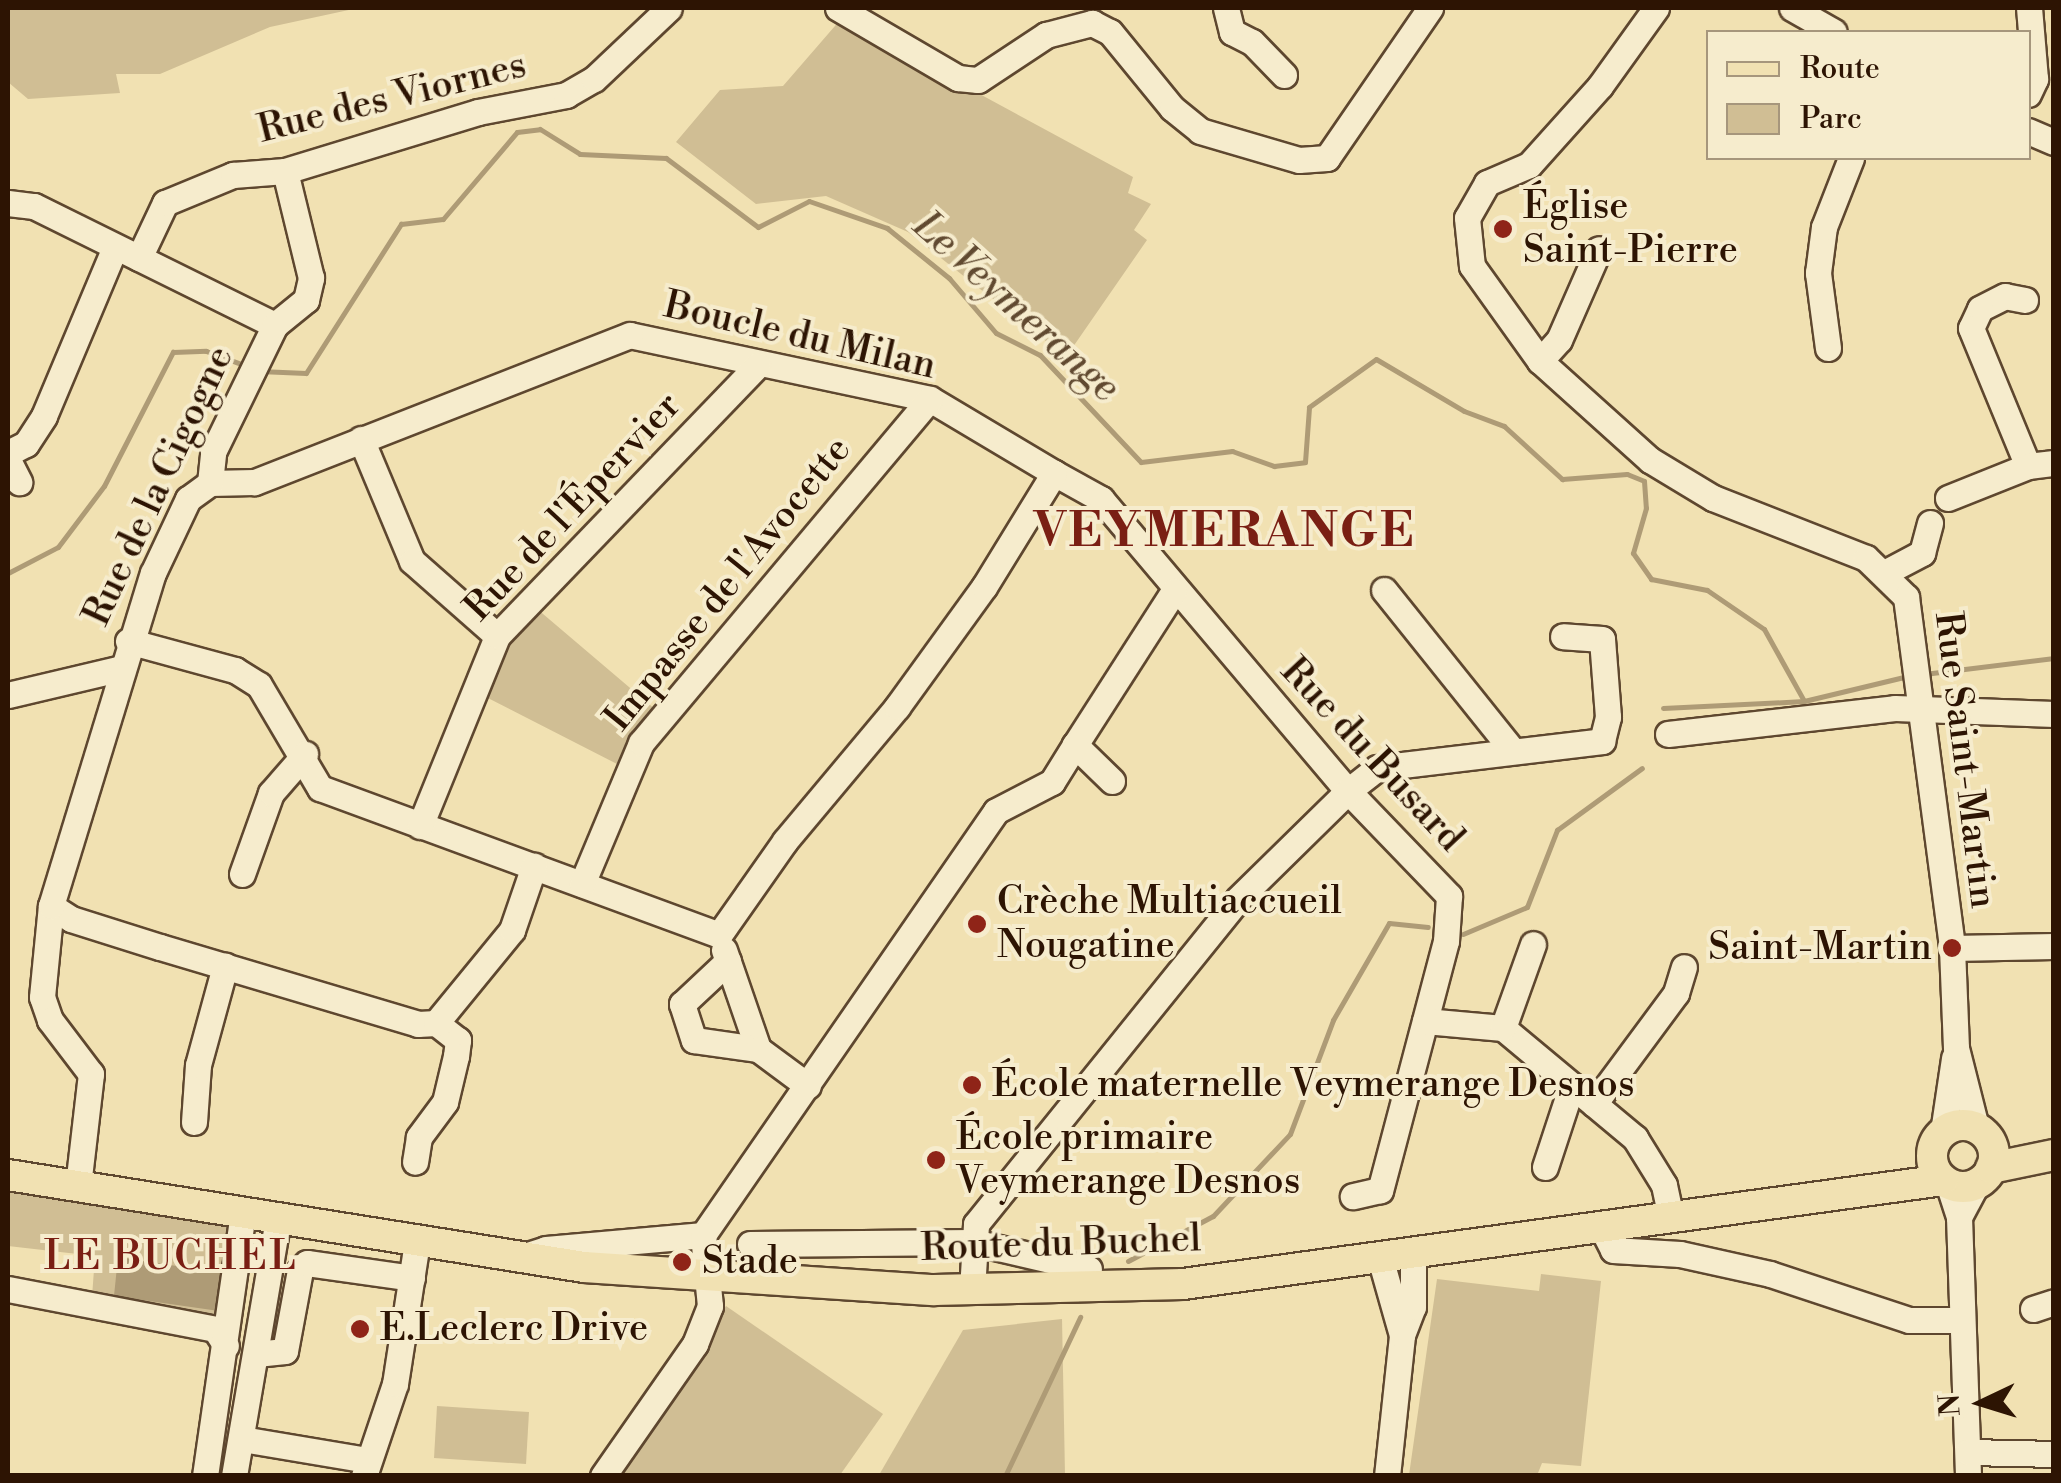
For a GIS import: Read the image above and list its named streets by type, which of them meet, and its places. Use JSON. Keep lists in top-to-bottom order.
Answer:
{
  "streets": {
    "main road": ["Route du Buchel"],
    "street": [
      "Rue des Viornes",
      "Boucle du Milan",
      "Rue de la Cigogne",
      "Rue de l'Épervier",
      "Impasse de l'Avocette",
      "Rue du Busard",
      "Rue Saint-Martin"
    ]
  },
  "crossings": [
    ["Rue des Viornes", "Rue de la Cigogne"],
    ["Boucle du Milan", "Rue de la Cigogne"],
    ["Boucle du Milan", "Rue de l'Épervier"],
    ["Boucle du Milan", "Impasse de l'Avocette"],
    ["Boucle du Milan", "Rue du Busard"],
    ["Rue de la Cigogne", "Route du Buchel"],
    ["Rue Saint-Martin", "Route du Buchel"]
  ],
  "districts": ["VEYMERANGE", "LE BUCHEL"],
  "water": ["Le Veymerange"],
  "places": [
    "Église Saint-Pierre",
    "Crèche Multiaccueil Nougatine",
    "Saint-Martin",
    "École maternelle Veymerange Desnos",
    "École primaire Veymerange Desnos",
    "Stade",
    "E.Leclerc Drive"
  ],
  "legend": ["Route", "Parc"],
  "north": "left"
}
